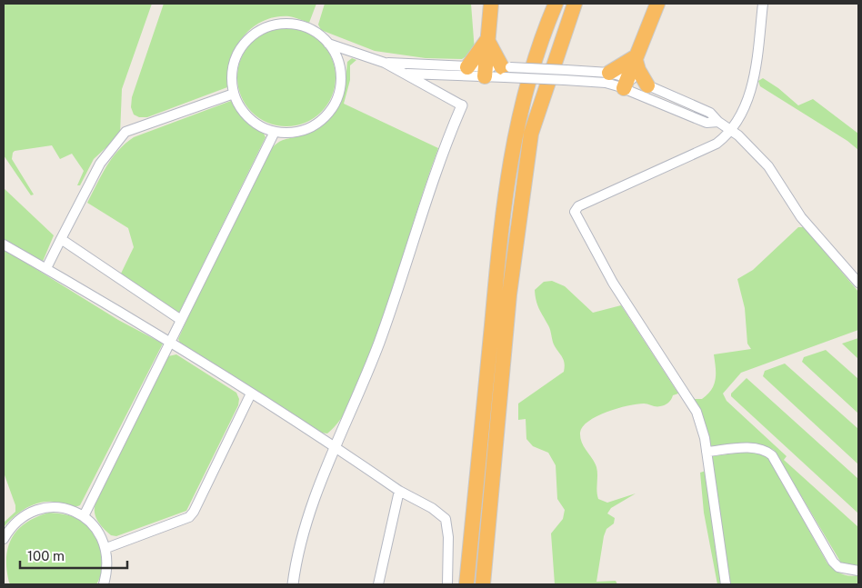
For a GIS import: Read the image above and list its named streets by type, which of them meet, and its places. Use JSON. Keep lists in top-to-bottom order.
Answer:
{
  "scale_bar": "100 m"
}
